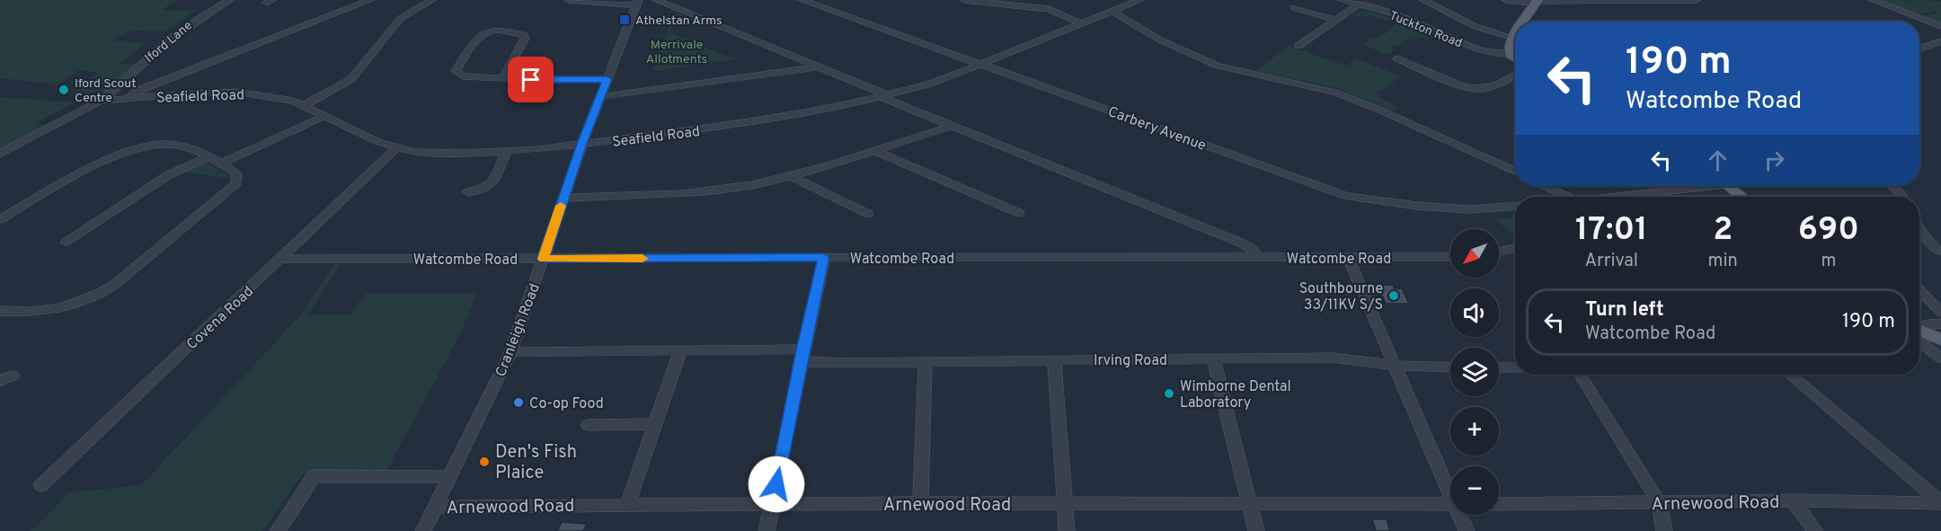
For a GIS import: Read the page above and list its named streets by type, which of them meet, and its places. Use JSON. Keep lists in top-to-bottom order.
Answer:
{
  "streets": {
    "street": [
      "Tuckton Road",
      "Iford Lane",
      "Seafield Road",
      "Carbery Avenue",
      "Watcombe Road",
      "Covena Road",
      "Cranleigh Road",
      "Irving Road",
      "Arnewood Road"
    ]
  },
  "crossings": [
    ["Iford Lane", "Seafield Road"],
    ["Seafield Road", "Carbery Avenue"],
    ["Seafield Road", "Covena Road"],
    ["Seafield Road", "Cranleigh Road"],
    ["Watcombe Road", "Covena Road"],
    ["Watcombe Road", "Cranleigh Road"],
    ["Cranleigh Road", "Irving Road"],
    ["Cranleigh Road", "Arnewood Road"]
  ],
  "parks": ["Merrivale Allotments"],
  "places": {
    "transit": ["Athelstan Arms"],
    "other": [
      "Iford Scout Centre",
      "Southbourne 33/11KV S/S",
      "Wimborne Dental Laboratory",
      "Co-op Food",
      "Den's Fish Plaice"
    ]
  },
  "north": "bottom left",
  "page": {
    "turn": ["190 m", "Watcombe Road"],
    "eta": [
      "17:01",
      "Arrival",
      "2",
      "min",
      "690",
      "m"
    ],
    "map_buttons": ["+", "−"],
    "list": [
      {
        "name": "Turn left",
        "note": "Watcombe Road",
        "value": "190 m"
      }
    ]
  }
}
